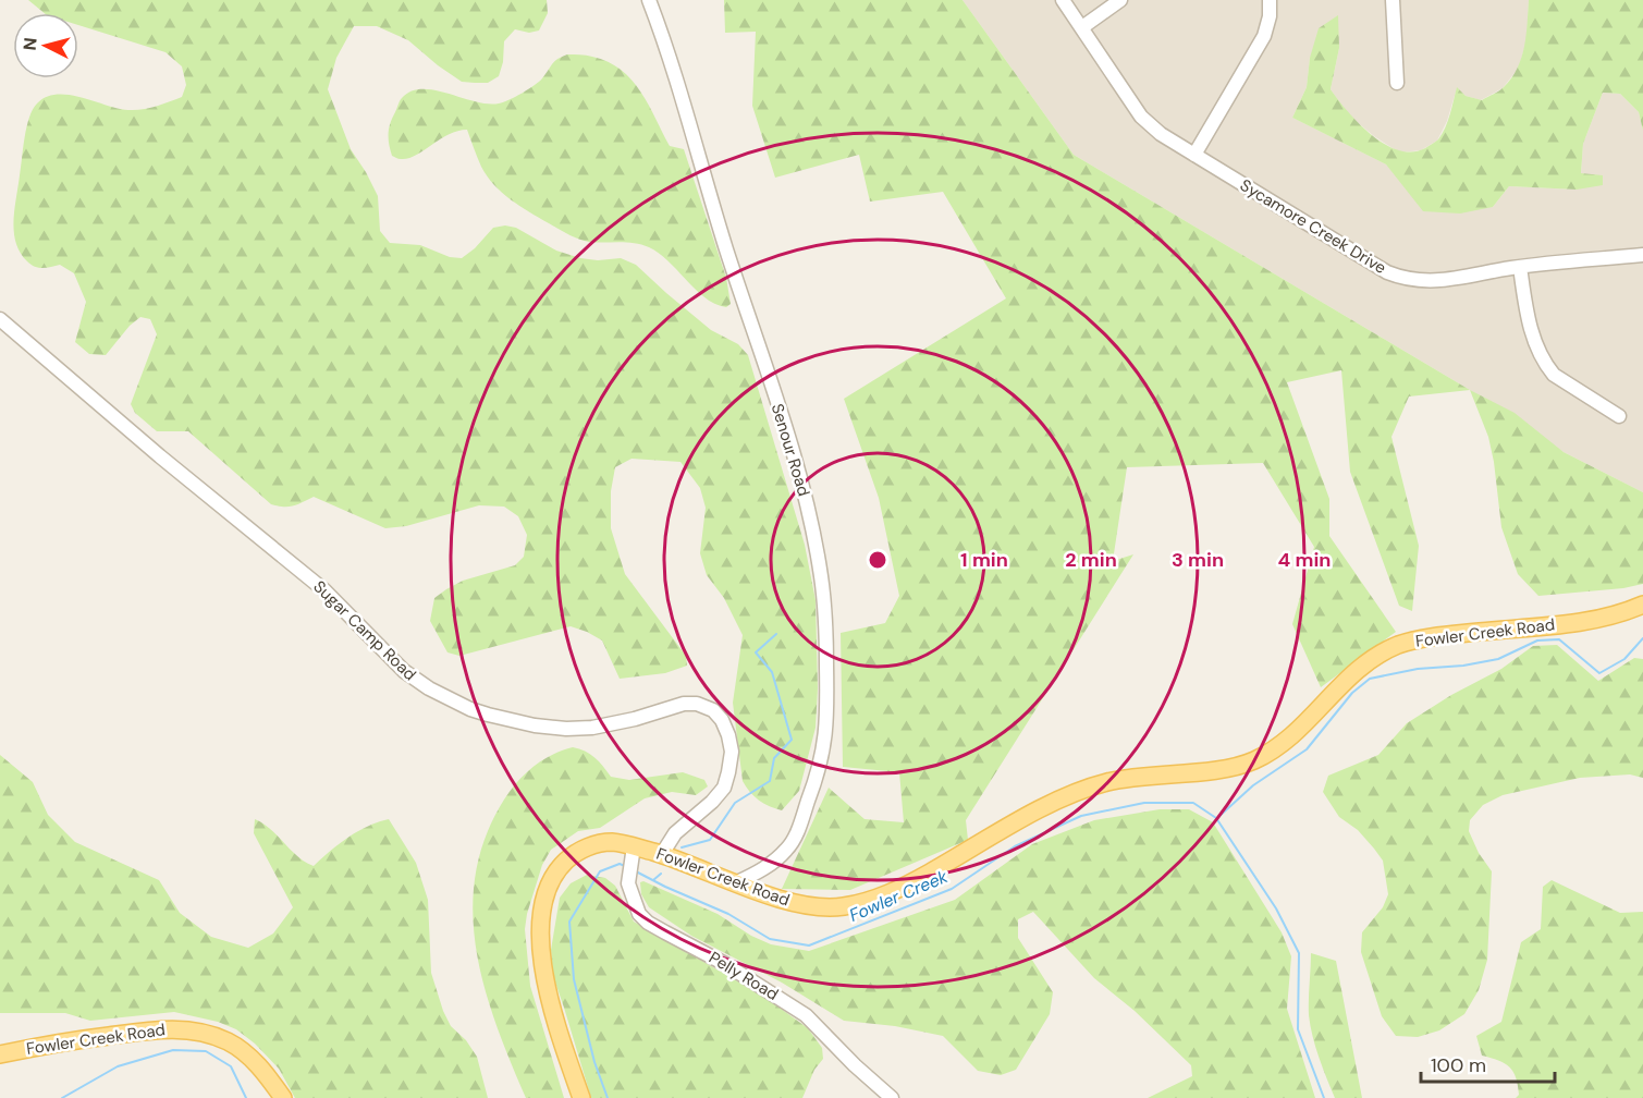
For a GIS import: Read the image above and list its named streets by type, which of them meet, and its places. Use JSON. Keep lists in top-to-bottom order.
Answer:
{
  "streets": {
    "main road": ["Fowler Creek Road"],
    "street": [
      "Sycamore Creek Drive",
      "Senour Road",
      "Sugar Camp Road",
      "Pelly Road"
    ]
  },
  "crossings": [
    ["Senour Road", "Fowler Creek Road"],
    ["Sugar Camp Road", "Fowler Creek Road"],
    ["Fowler Creek Road", "Pelly Road"]
  ],
  "water": ["Fowler Creek"],
  "scale_bar": "100 m",
  "north": "left",
  "rings": [
    "1 min",
    "2 min",
    "3 min",
    "4 min"
  ]
}
